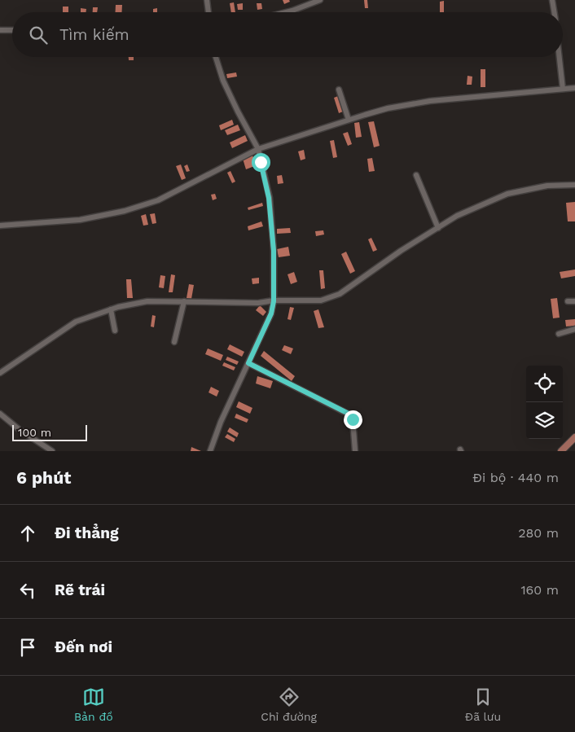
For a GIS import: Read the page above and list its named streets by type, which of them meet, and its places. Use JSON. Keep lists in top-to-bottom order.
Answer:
{
  "scale_bar": "100 m",
  "page": {
    "search": "Tìm kiếm",
    "scale": "100 m",
    "heading": ["6 phút", "Đi bộ · 440 m"],
    "list": [
      ["Đi thẳng", "280 m"],
      ["Rẽ trái", "160 m"],
      "Đến nơi"
    ],
    "nav": ["Bản đồ", "Chỉ đường", "Đã lưu"]
  }
}
